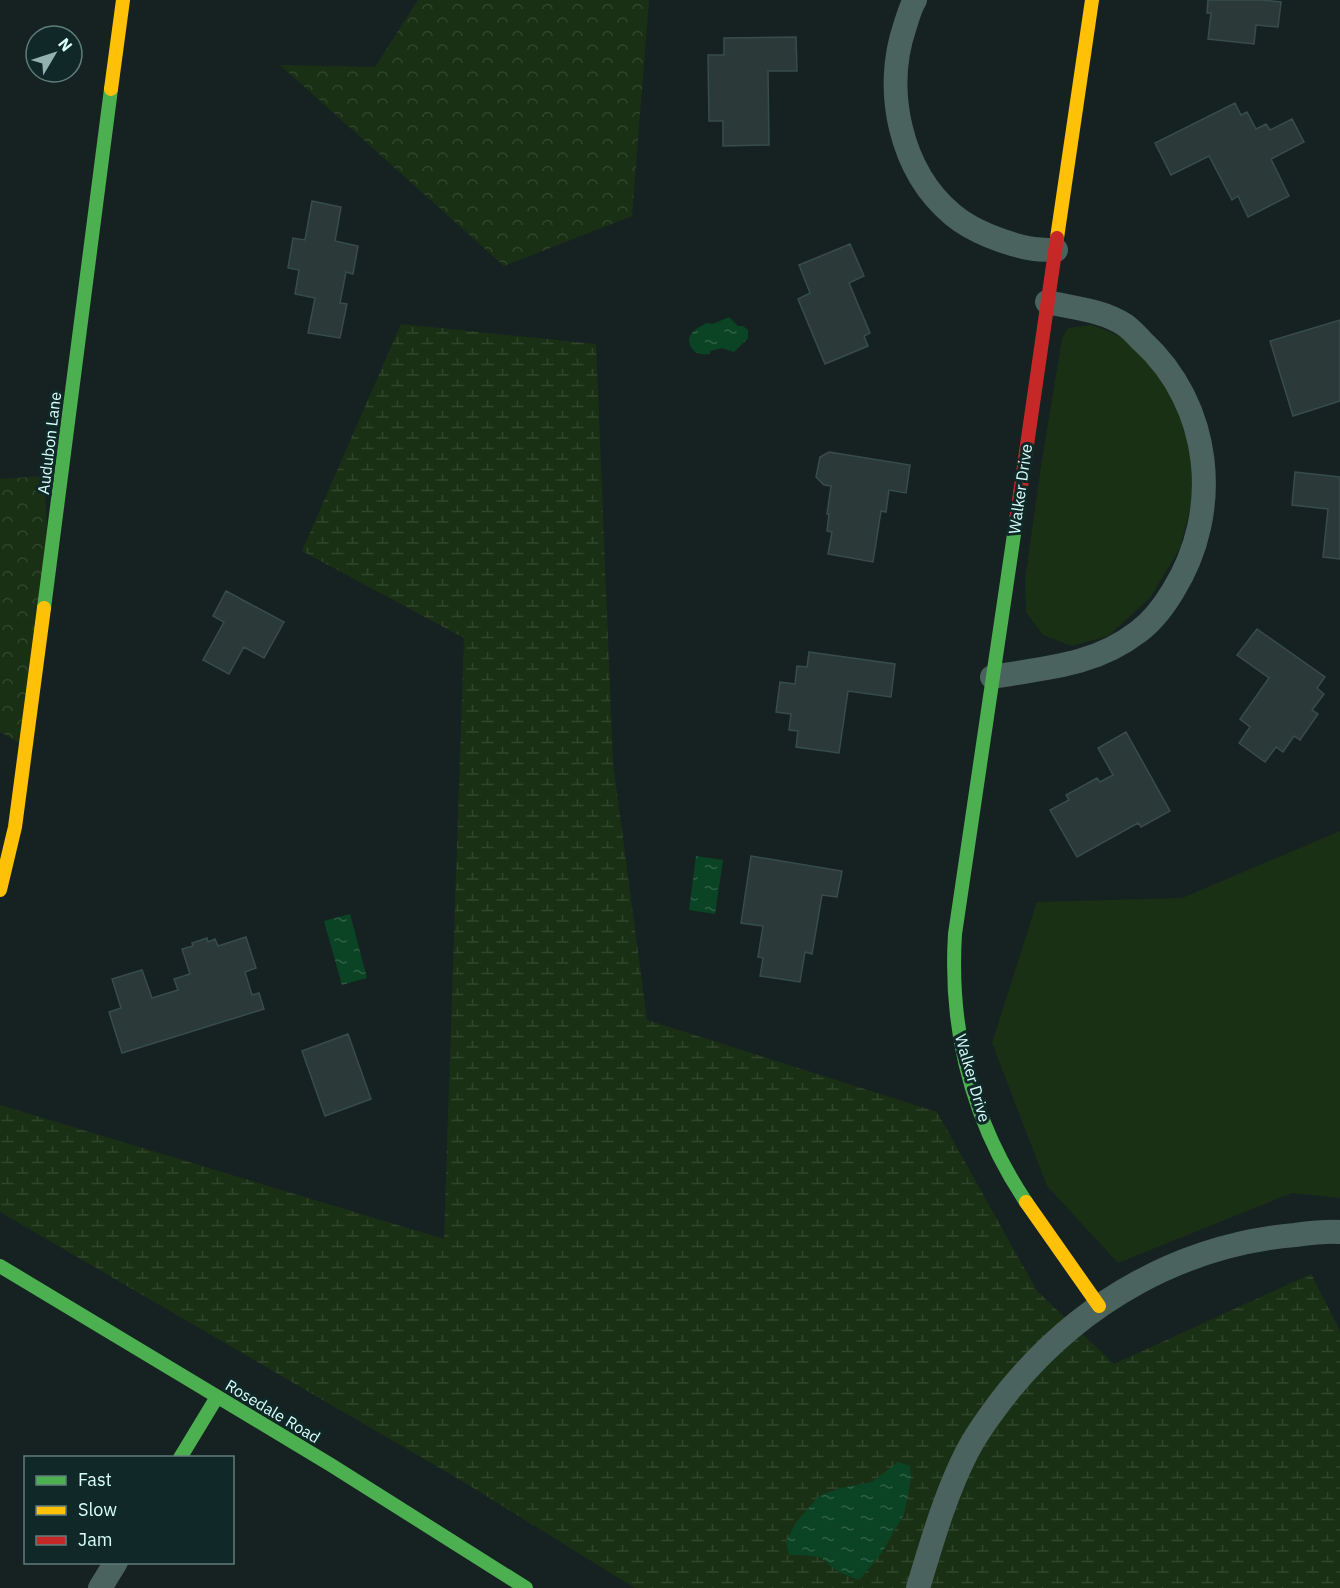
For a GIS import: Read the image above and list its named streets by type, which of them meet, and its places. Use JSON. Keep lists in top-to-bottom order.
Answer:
{
  "streets": {
    "street": ["Audubon Lane", "Walker Drive", "Rosedale Road"]
  },
  "legend": ["Fast", "Slow", "Jam"],
  "north": "top right"
}
